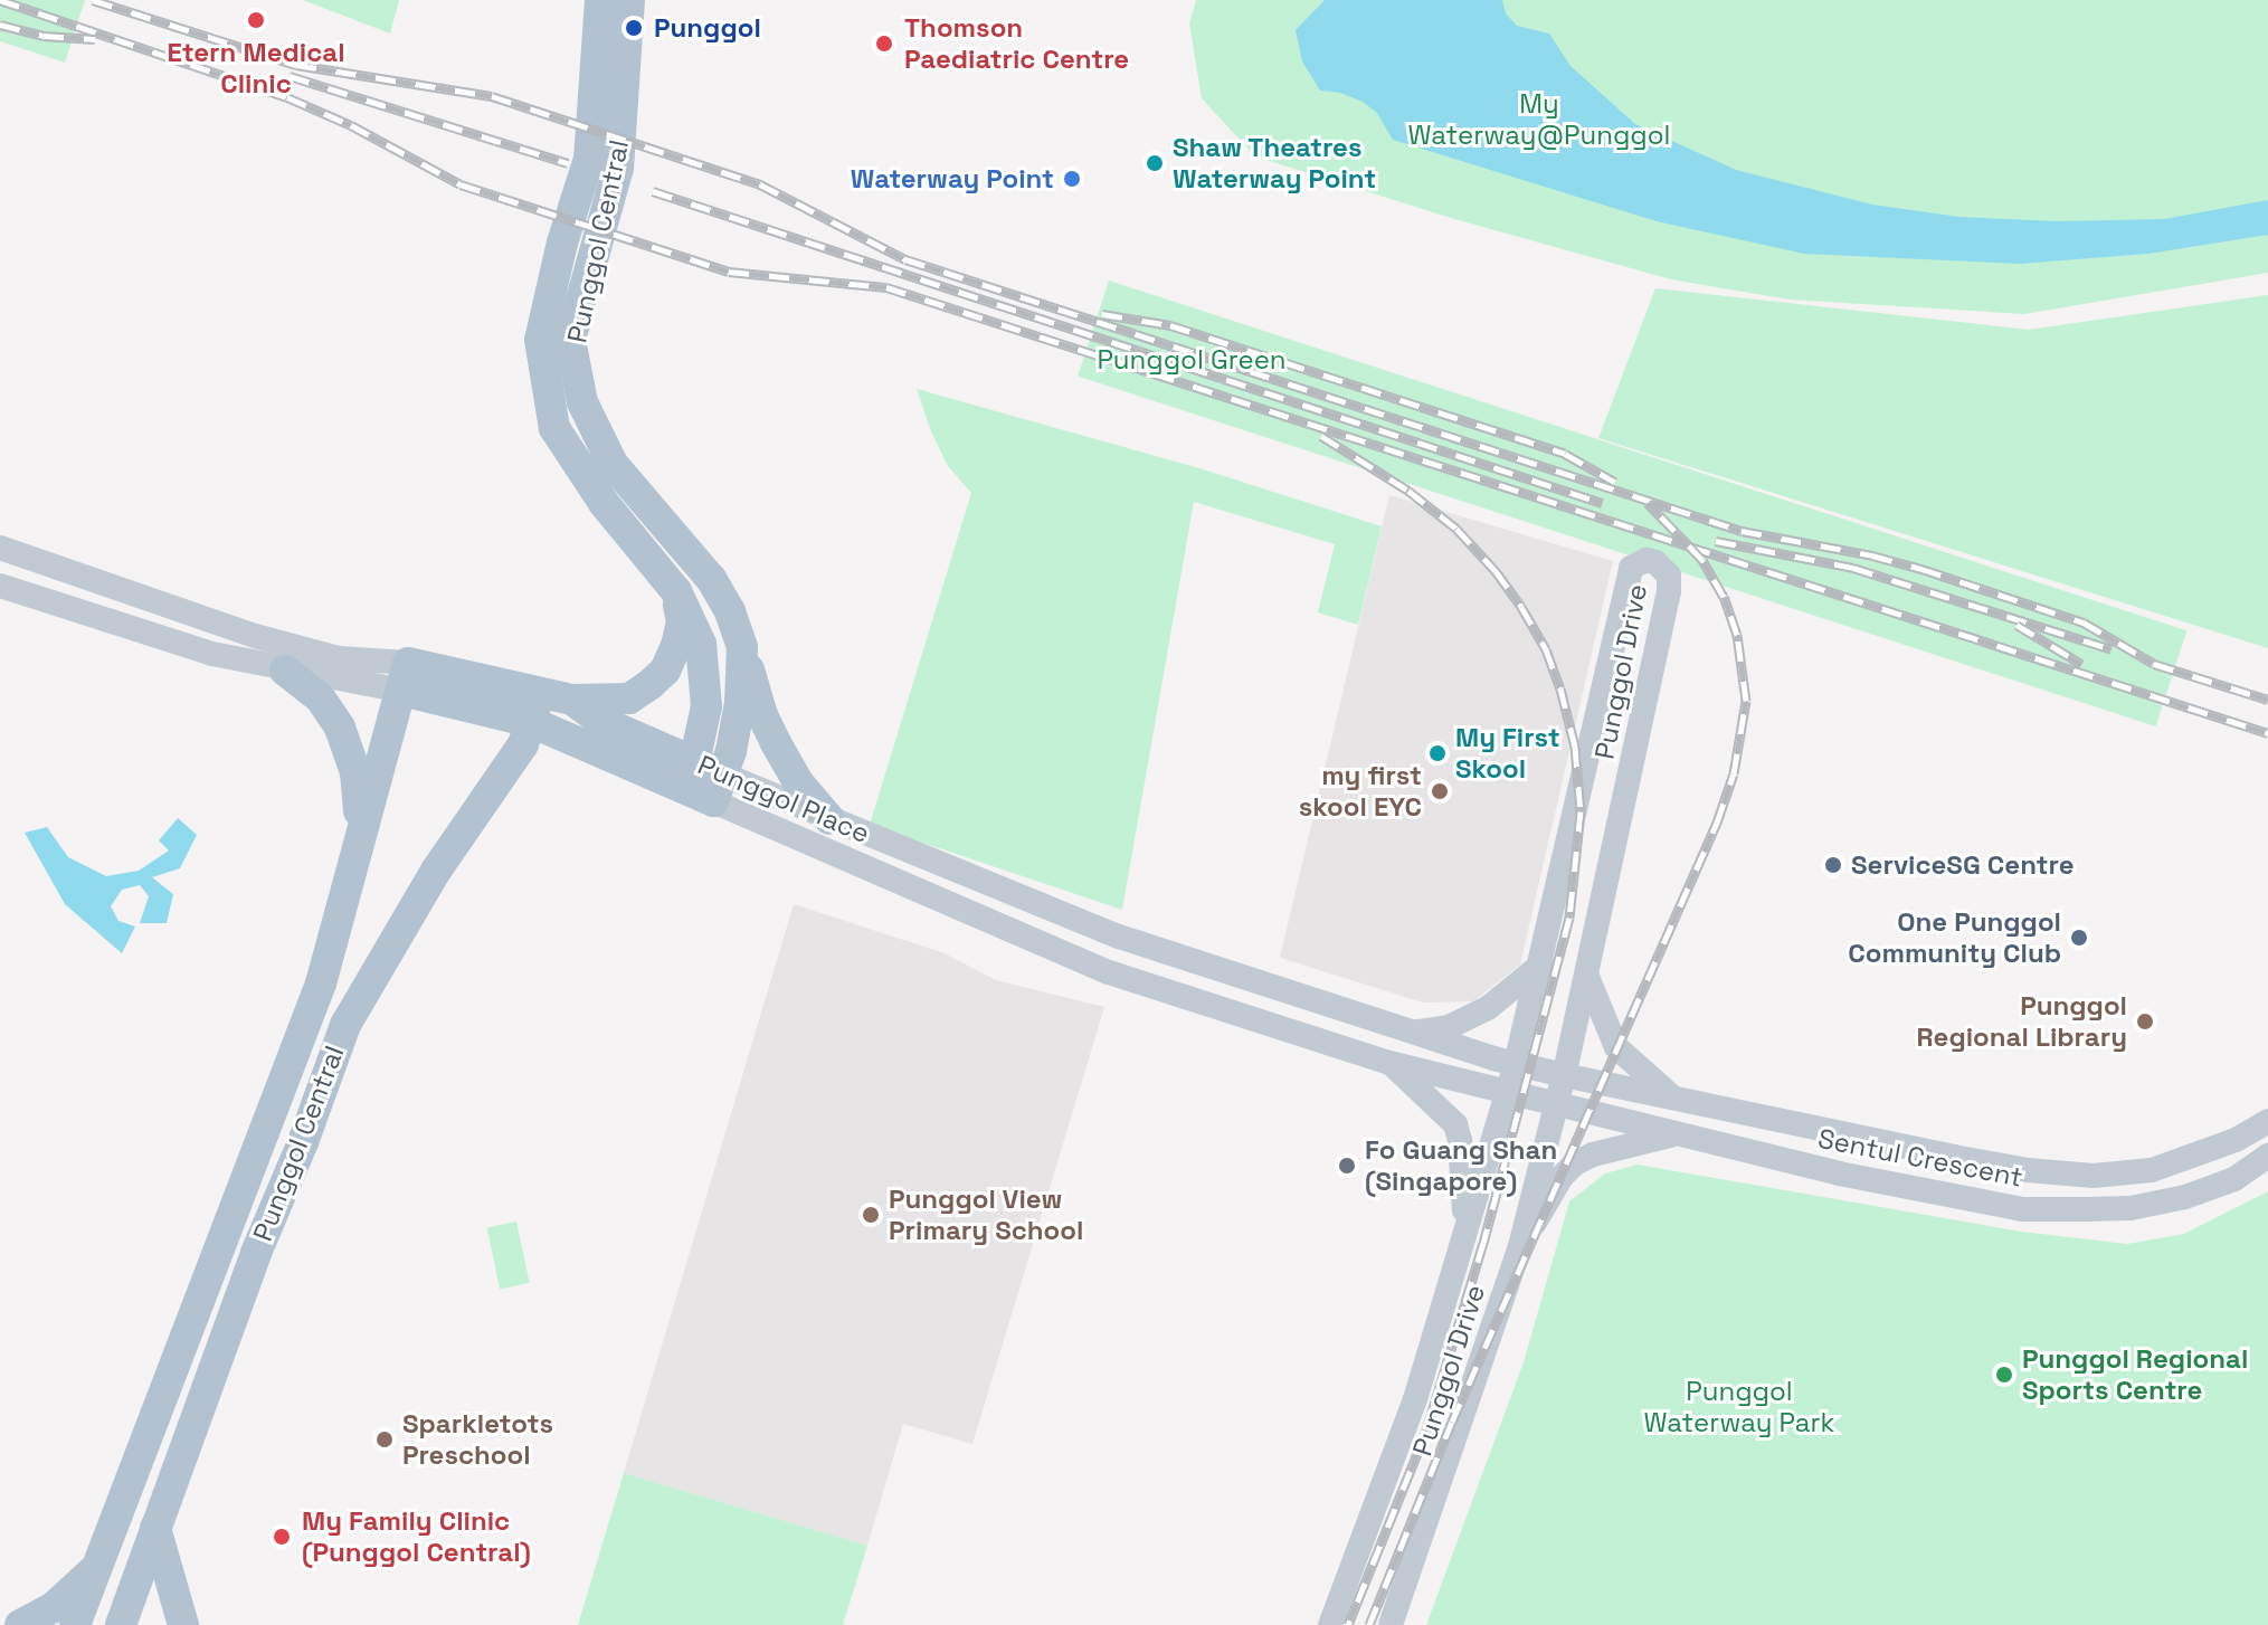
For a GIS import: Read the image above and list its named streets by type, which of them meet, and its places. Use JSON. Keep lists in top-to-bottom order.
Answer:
{
  "streets": {
    "main road": ["Punggol Central", "Punggol Place"],
    "street": ["Punggol Drive", "Sentul Crescent"]
  },
  "crossings": [
    ["Punggol Central", "Punggol Place"],
    ["Punggol Drive", "Punggol Place"],
    ["Punggol Drive", "Sentul Crescent"],
    ["Punggol Place", "Sentul Crescent"]
  ],
  "parks": ["My Waterway@Punggol", "Punggol Green", "Punggol Waterway Park"],
  "places": [
    "Etern Medical Clinic",
    "Punggol",
    "Thomson Paediatric Centre",
    "Shaw Theatres Waterway Point",
    "Waterway Point",
    "My First Skool",
    "my first skool EYC",
    "ServiceSG Centre",
    "One Punggol Community Club",
    "Punggol Regional Library",
    "Fo Guang Shan (Singapore)",
    "Punggol View Primary School",
    "Punggol Regional Sports Centre",
    "Sparkletots Preschool",
    "My Family Clinic (Punggol Central)"
  ]
}
